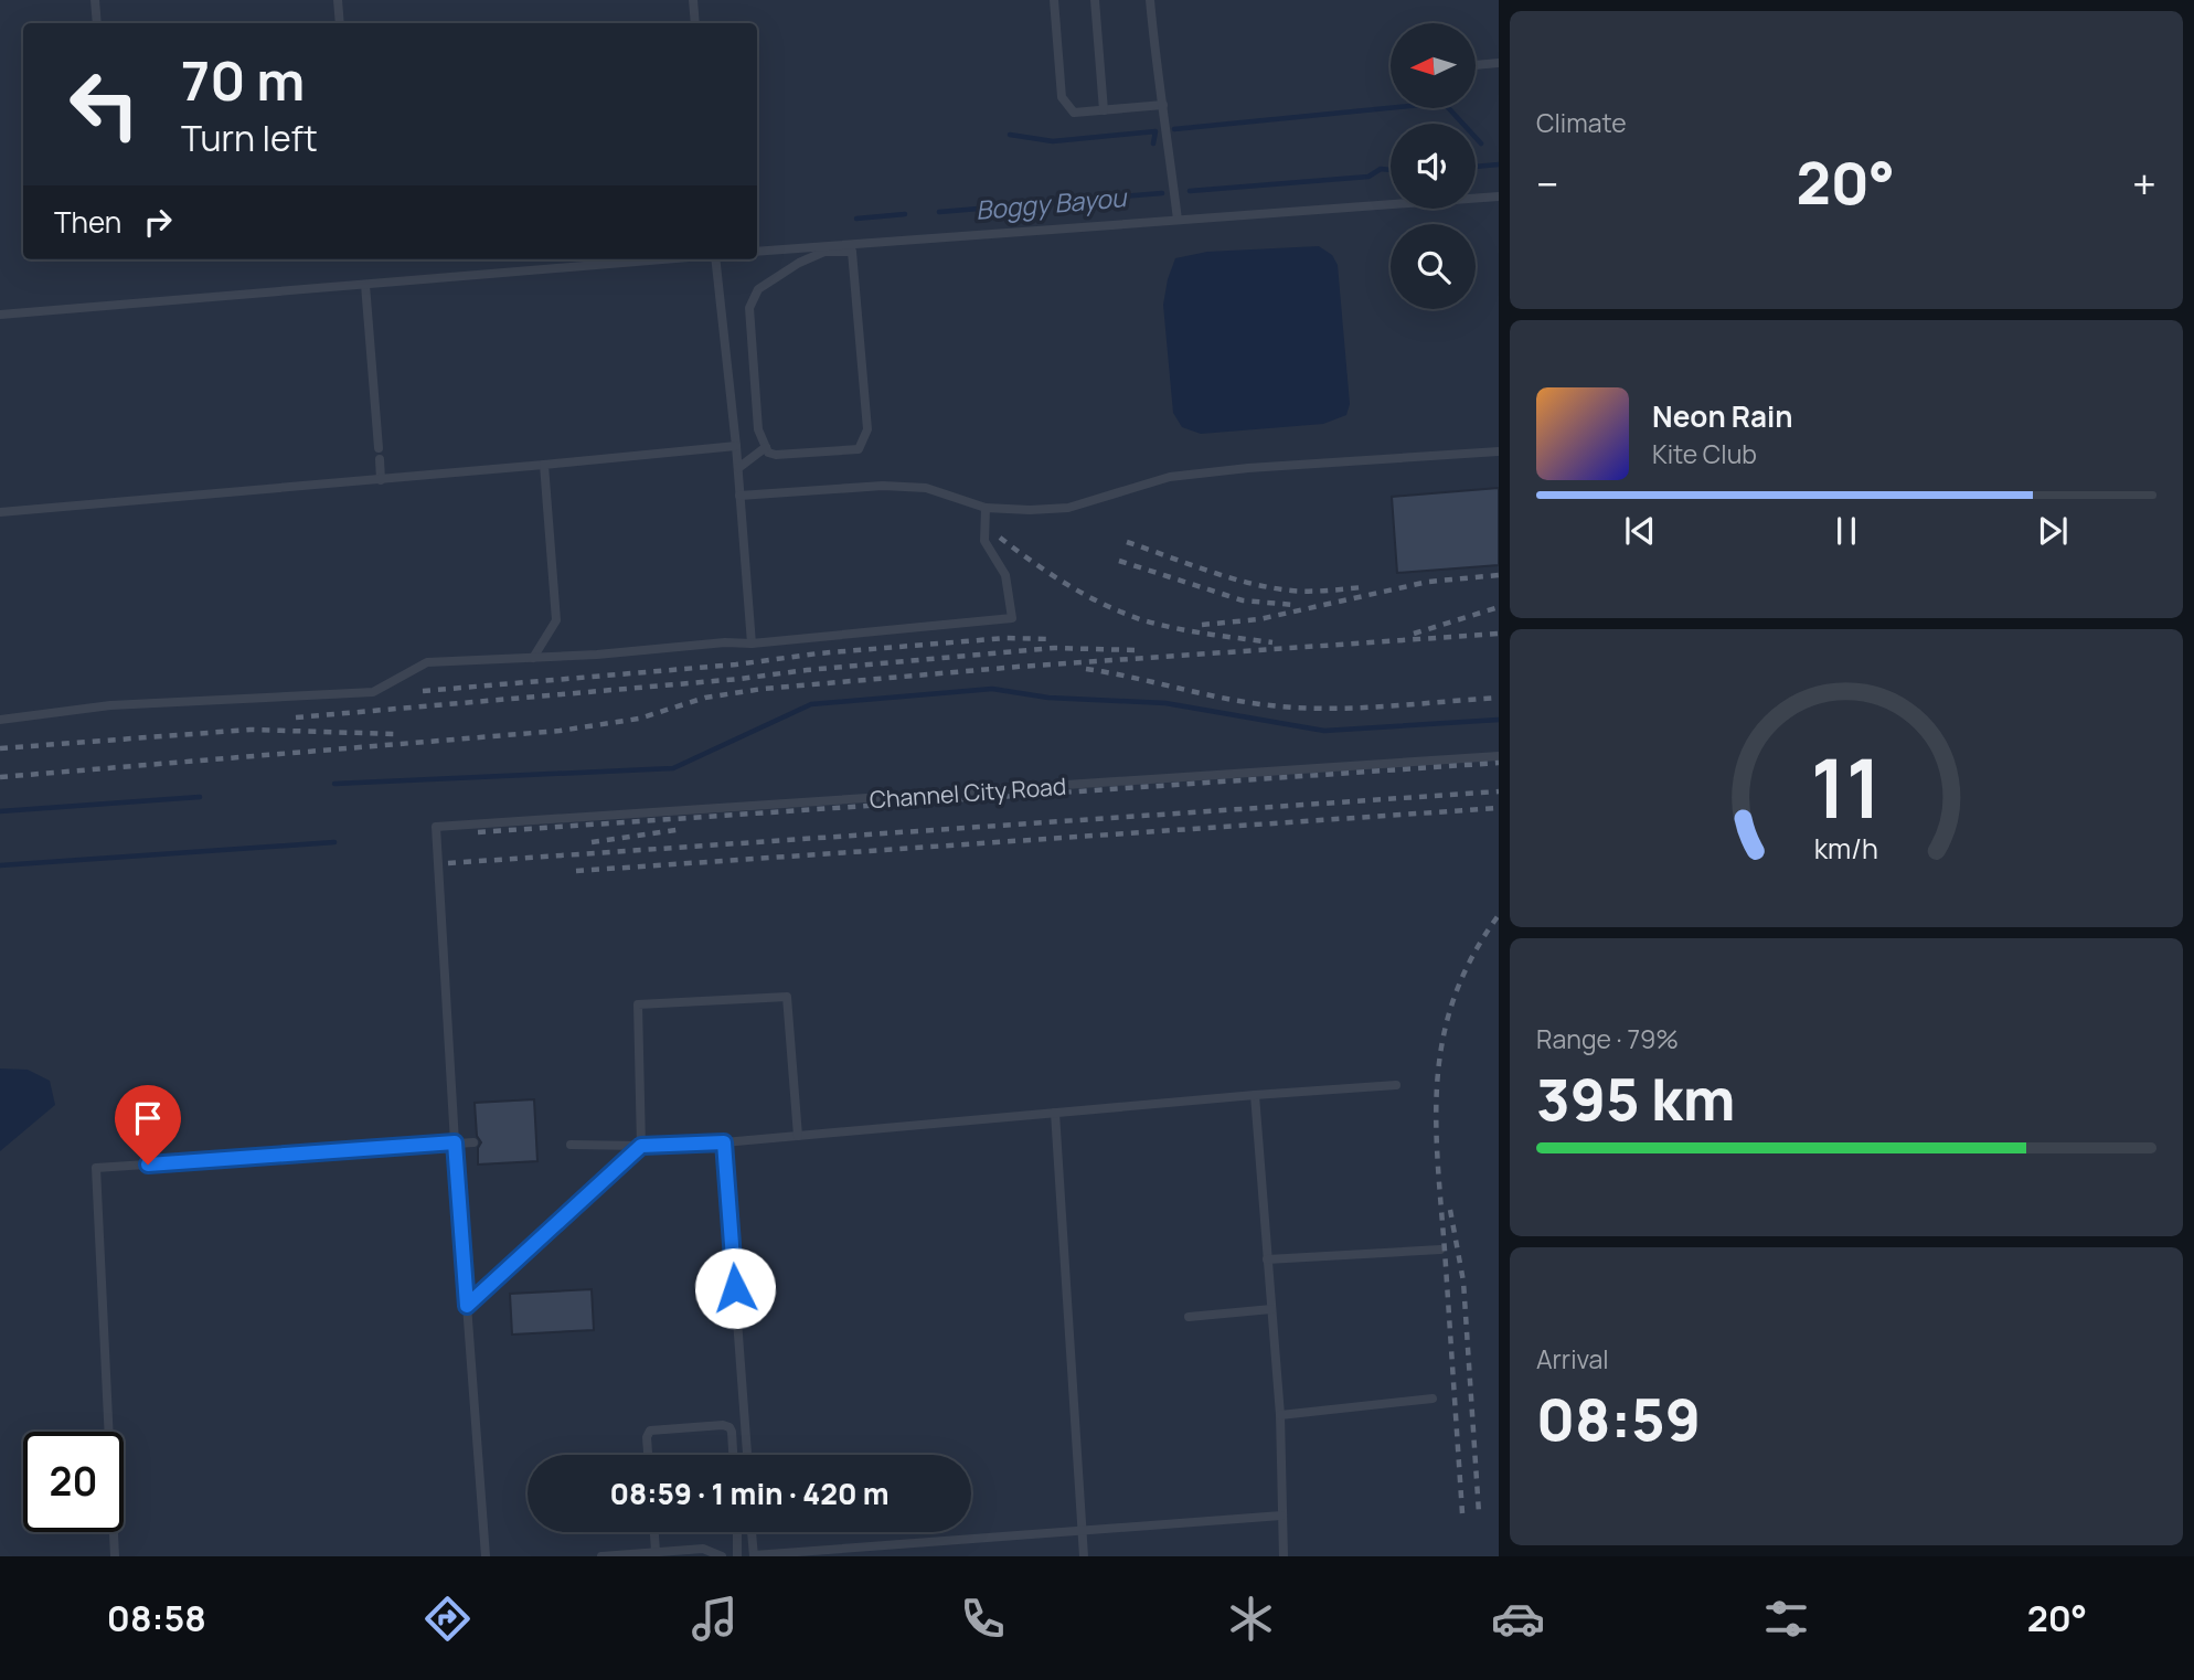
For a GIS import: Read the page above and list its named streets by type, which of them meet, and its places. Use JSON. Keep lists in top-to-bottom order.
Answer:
{
  "streets": {
    "lane": ["Channel City Road"]
  },
  "water": ["Boggy Bayou"],
  "north": "left",
  "page": {
    "tile": [
      "Climate",
      ["Range · 79%", "395 km"],
      ["Arrival", "08:59"]
    ],
    "turn": ["70 m", "Turn left"],
    "heat": ["−", "20°", "+"],
    "then": "Then",
    "song": ["Neon Rain", "Kite Club"],
    "limit": "20",
    "trip": "08:59 · 1 min · 420 m",
    "tabs": ["08:58", "20°"],
    "gauge": ["11", "km/h"]
  }
}
